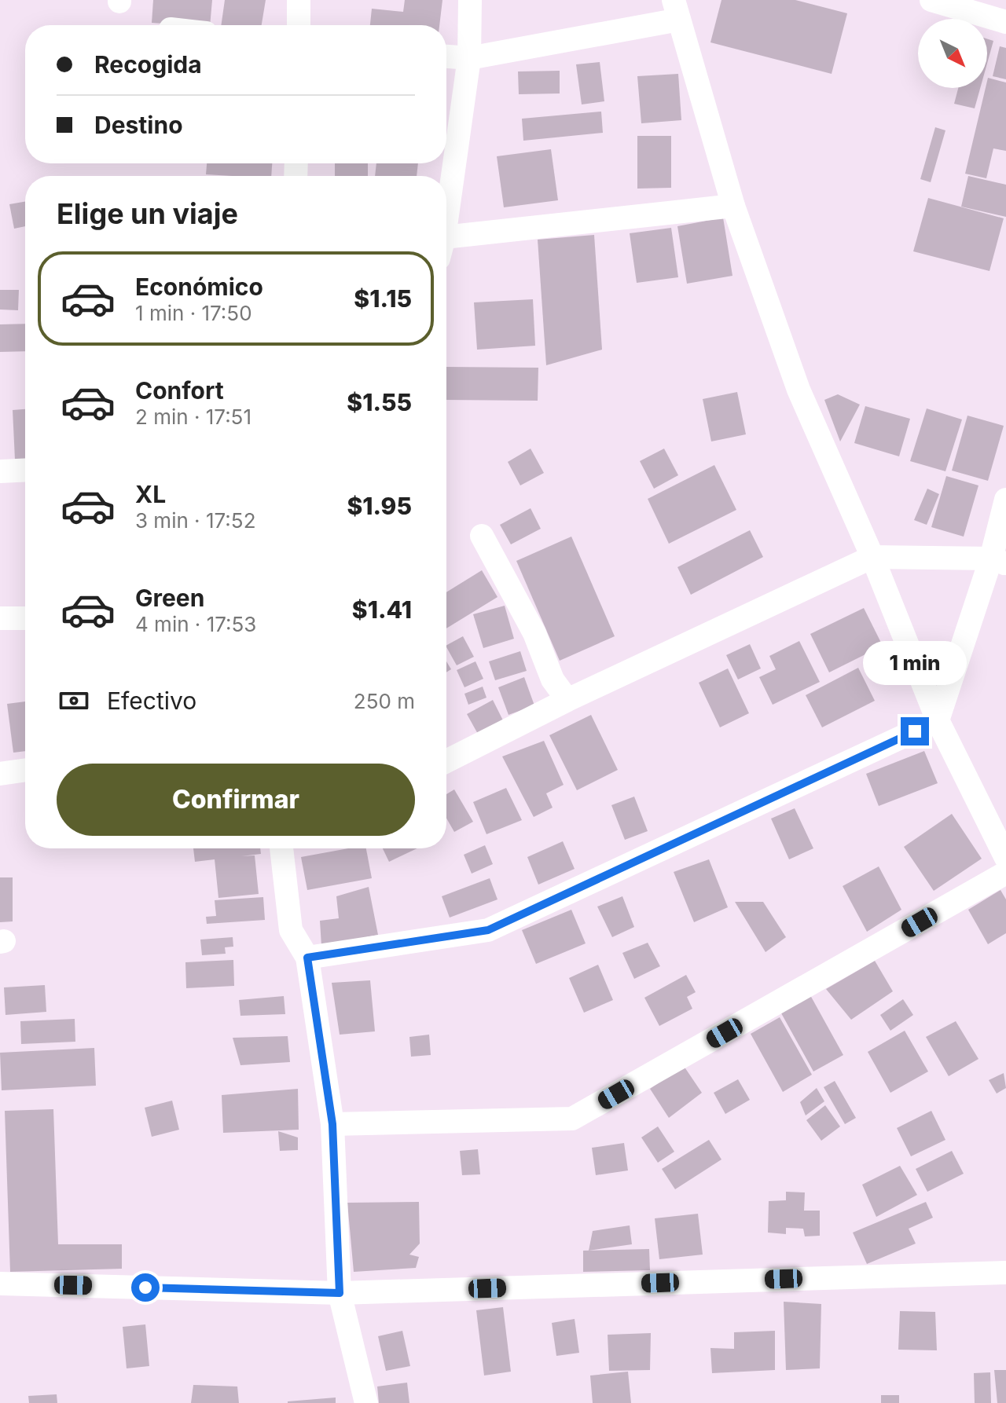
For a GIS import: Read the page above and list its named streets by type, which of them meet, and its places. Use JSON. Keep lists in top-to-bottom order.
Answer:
{
  "north": "bottom right",
  "page": {
    "banner": ["Recogida", "Destino"],
    "heading": "Elige un viaje",
    "list": [
      {
        "name": "Económico",
        "note": "1 min · 17:50",
        "value": "$1.15"
      },
      {
        "name": "Confort",
        "note": "2 min · 17:51",
        "value": "$1.55"
      },
      {
        "name": "XL",
        "note": "3 min · 17:52",
        "value": "$1.95"
      },
      {
        "name": "Green",
        "note": "4 min · 17:53",
        "value": "$1.41"
      }
    ],
    "bubble": "1 min",
    "pay": ["Efectivo", "250 m"],
    "buttons": "Confirmar"
  }
}
